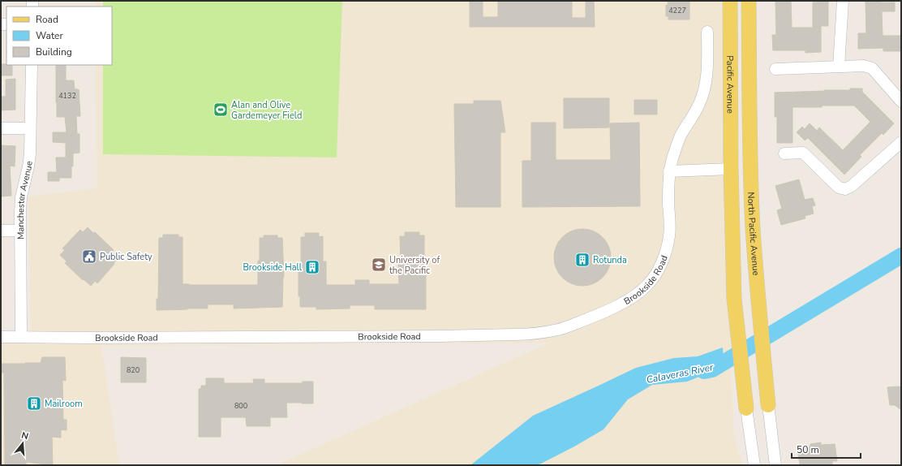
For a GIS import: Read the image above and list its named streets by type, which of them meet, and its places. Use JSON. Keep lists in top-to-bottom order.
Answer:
{
  "streets": {
    "main road": ["Pacific Avenue", "North Pacific Avenue"],
    "street": ["Manchester Avenue", "Brookside Road"]
  },
  "crossings": [
    ["Manchester Avenue", "Brookside Road"]
  ],
  "water": ["Calaveras River"],
  "places": {
    "sports": ["Alan and Olive Gardemeyer Field"],
    "public building": ["Public Safety"],
    "building": ["Rotunda", "Brookside Hall", "Mailroom"],
    "school or university": ["University of the Pacific"]
  },
  "house_numbers": [
    "4227",
    "4132",
    "820",
    "800"
  ],
  "legend": ["Road", "Water", "Building"],
  "scale_bar": "50 m",
  "north": "top"
}
